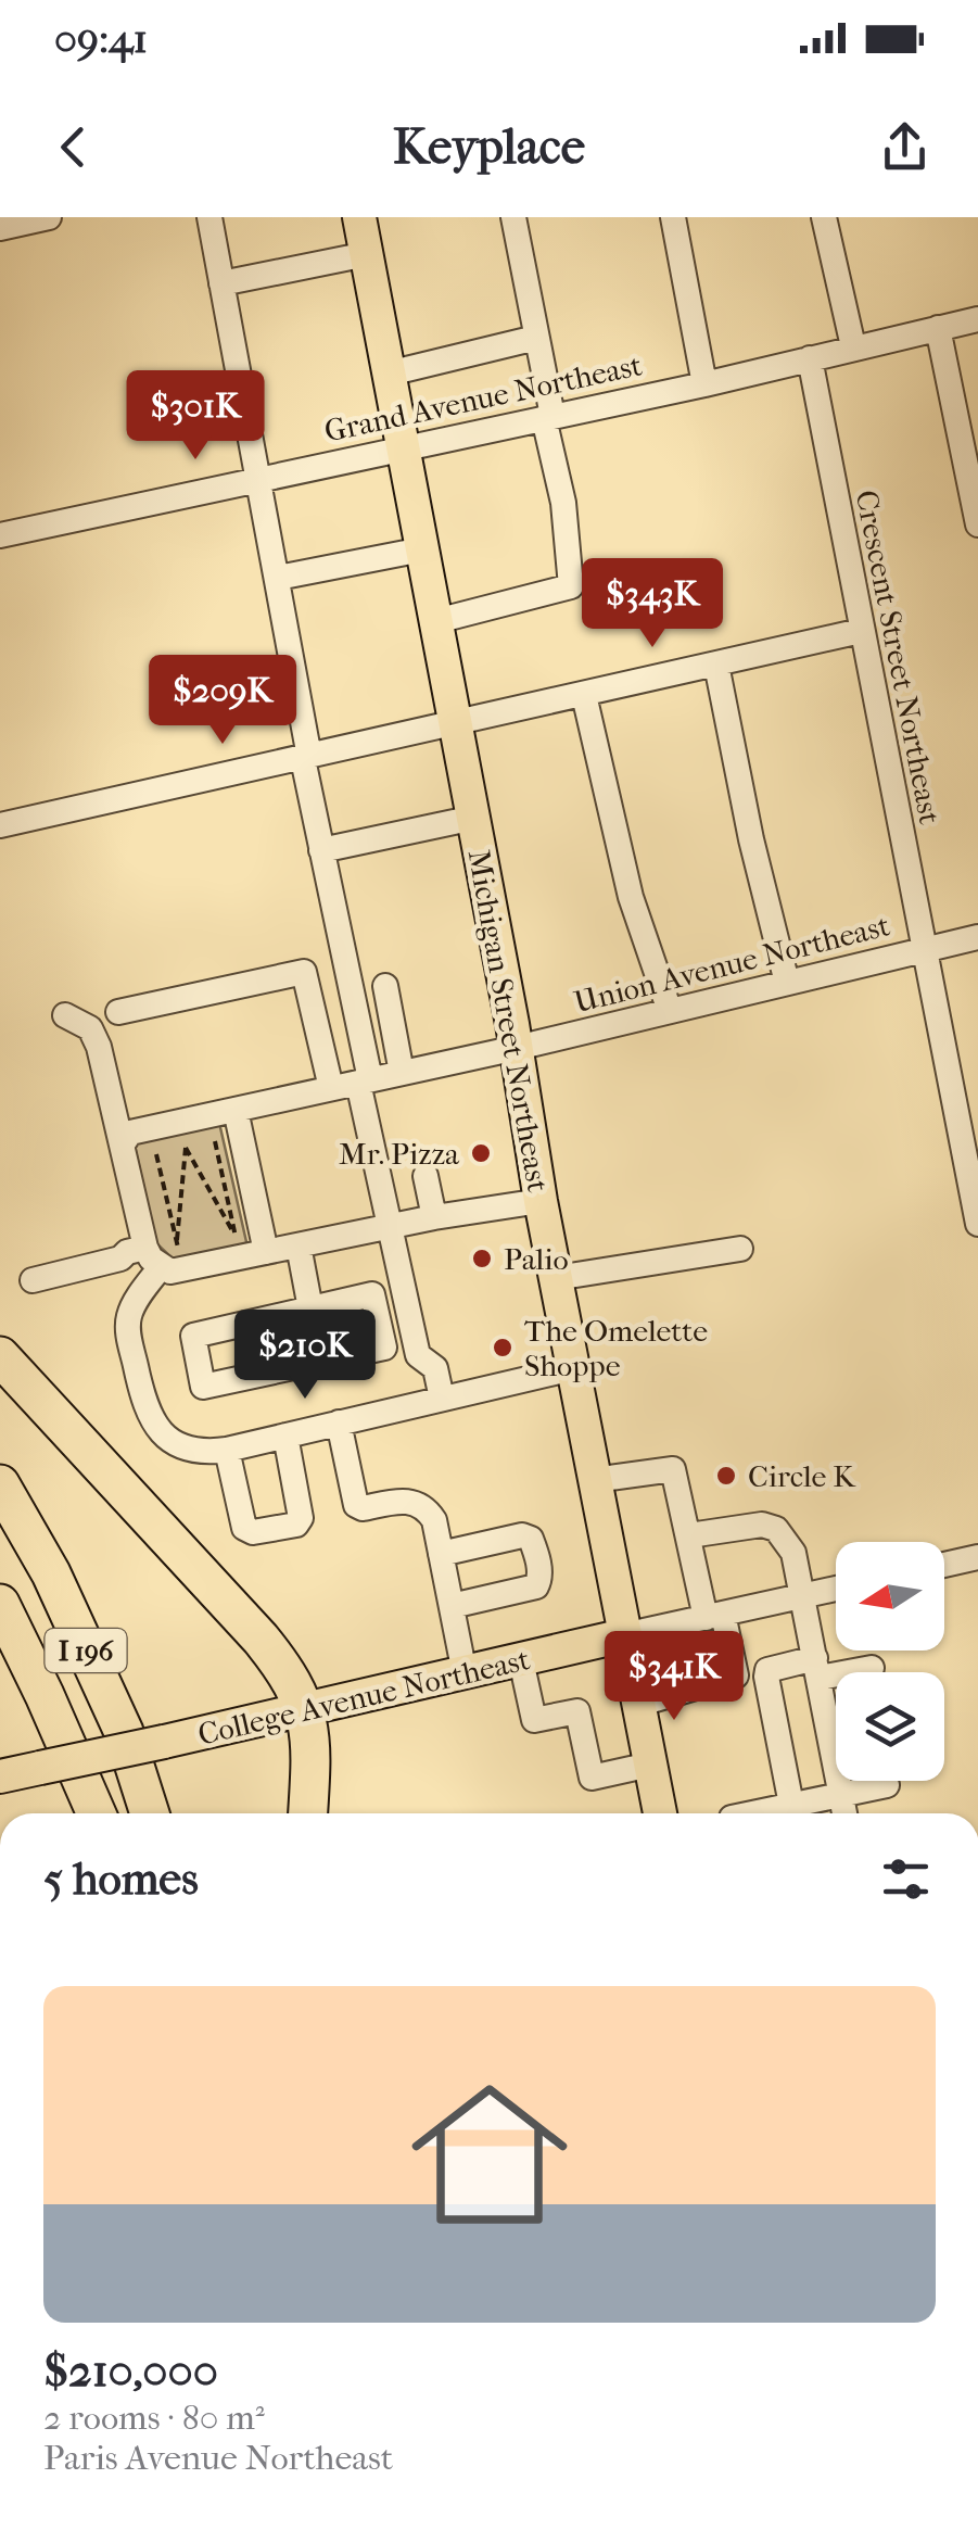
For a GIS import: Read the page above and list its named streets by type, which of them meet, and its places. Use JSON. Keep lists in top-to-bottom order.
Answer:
{
  "streets": {
    "highway": ["I 196"],
    "main road": ["Michigan Street Northeast", "College Avenue Northeast"],
    "street": ["Grand Avenue Northeast", "Crescent Street Northeast", "Union Avenue Northeast"]
  },
  "crossings": [
    ["Grand Avenue Northeast", "Crescent Street Northeast"],
    ["Grand Avenue Northeast", "Michigan Street Northeast"],
    ["Crescent Street Northeast", "Union Avenue Northeast"],
    ["Union Avenue Northeast", "Michigan Street Northeast"],
    ["Michigan Street Northeast", "College Avenue Northeast"]
  ],
  "places": [
    "Mr. Pizza",
    "Palio",
    "The Omelette Shoppe",
    "Circle K"
  ],
  "north": "left",
  "page": {
    "status": "09:41",
    "header": "Keyplace",
    "price": [
      "$301K",
      "$343K",
      "$209K",
      "$210K",
      "$341K"
    ],
    "heading": "5 homes",
    "list": [
      {
        "name": "$210,000",
        "note": "2 rooms · 80 m² · Paris Avenue Northeast"
      }
    ]
  }
}
